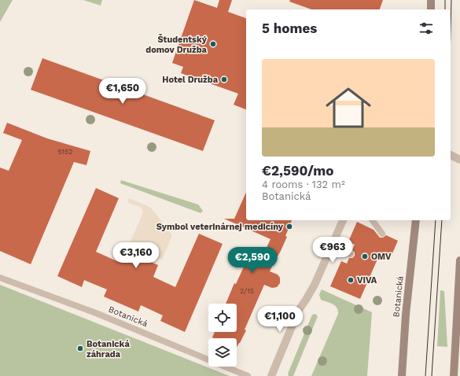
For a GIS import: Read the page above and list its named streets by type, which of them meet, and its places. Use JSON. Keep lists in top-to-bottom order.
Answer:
{
  "streets": {
    "main road": ["Botanická"]
  },
  "places": [
    "Študentský domov Družba",
    "Hotel Družba",
    "Symbol veterinárnej medicíny",
    "OMV",
    "VIVA",
    "Botanická záhrada"
  ],
  "house_numbers": ["5152", "2/15"],
  "page": {
    "heading": "5 homes",
    "list": [
      {
        "name": "€2,590/mo",
        "note": "4 rooms · 132 m² · Botanická"
      }
    ],
    "price": [
      "€1,650",
      "€963",
      "€3,160",
      "€2,590",
      "€1,100"
    ]
  }
}
